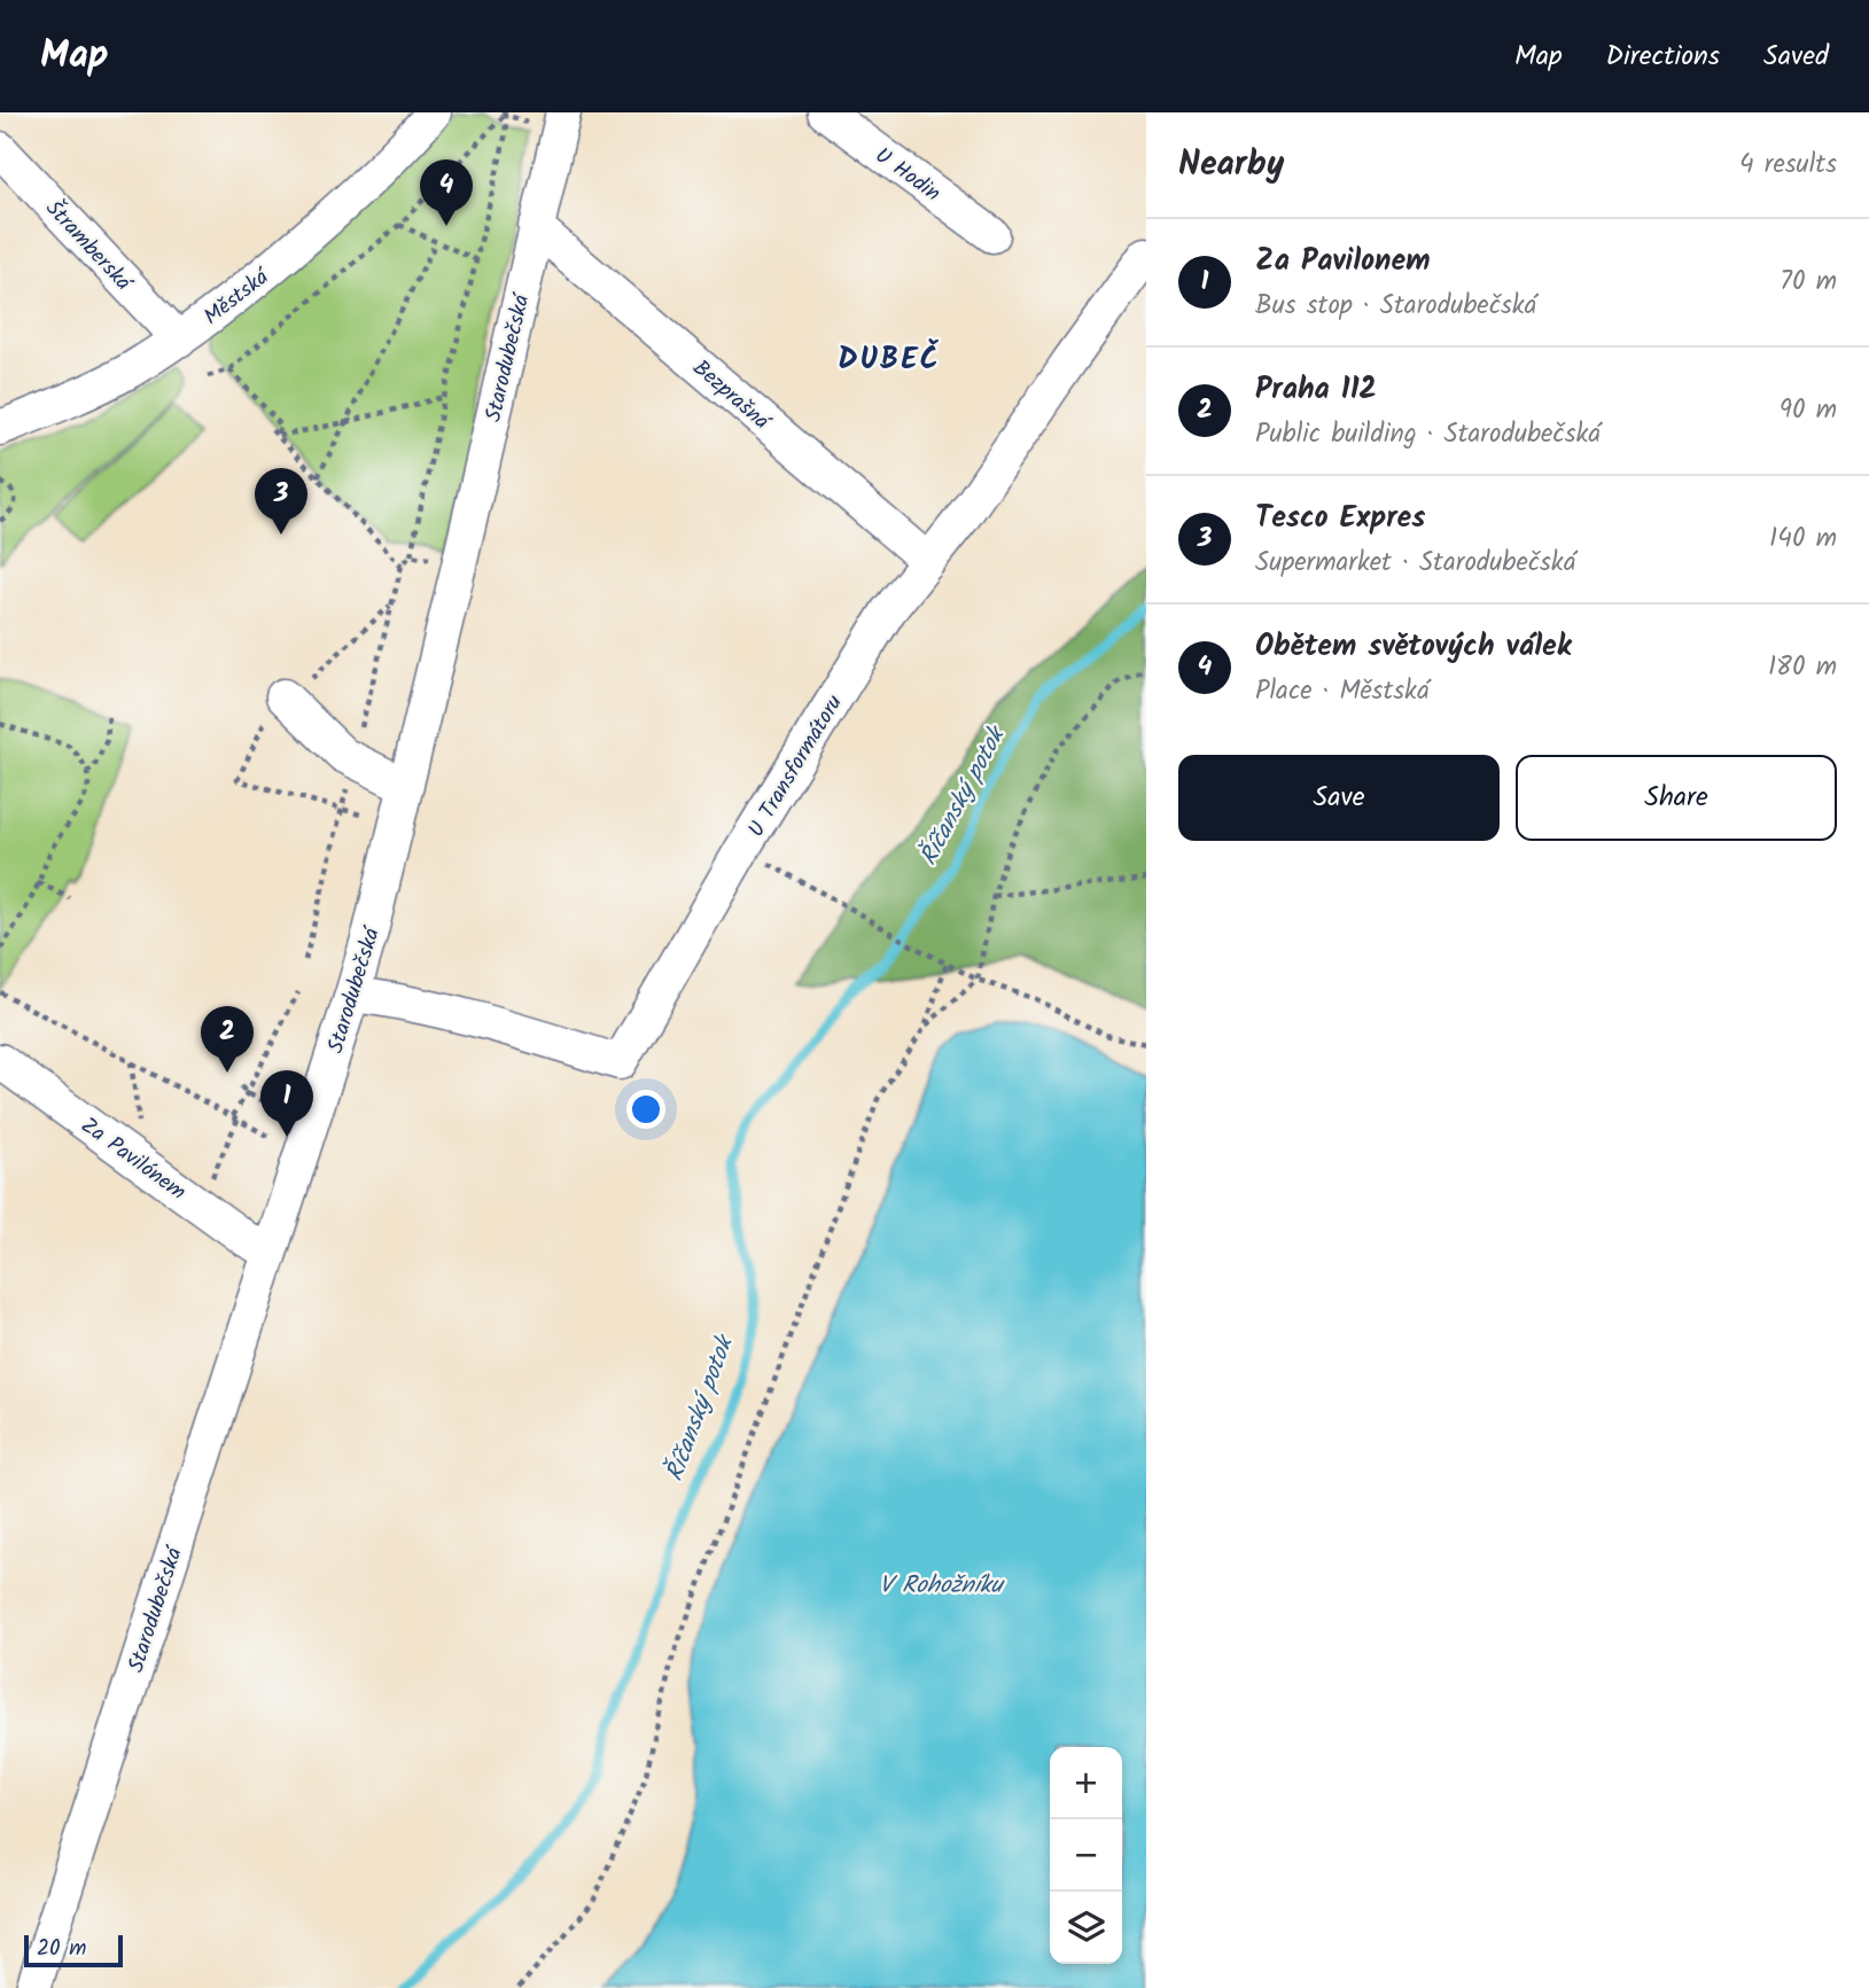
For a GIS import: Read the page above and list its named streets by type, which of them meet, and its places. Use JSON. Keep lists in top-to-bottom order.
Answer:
{
  "streets": {
    "street": [
      "U Hodin",
      "Štramberská",
      "Městská",
      "Starodubečská",
      "Bezprašná",
      "U Transformátoru",
      "Za Pavilónem"
    ]
  },
  "crossings": [
    ["Štramberská", "Městská"],
    ["Starodubečská", "Bezprašná"],
    ["Starodubečská", "U Transformátoru"],
    ["Starodubečská", "Za Pavilónem"],
    ["Bezprašná", "U Transformátoru"]
  ],
  "districts": ["DUBEČ"],
  "water": ["Říčanský potok", "V Rohožníku"],
  "scale_bar": "20 m",
  "page": {
    "header": "Map",
    "nav": ["Map", "Directions", "Saved"],
    "heading": ["Nearby", "4 results"],
    "pins": [
      "4",
      "3",
      "2",
      "1"
    ],
    "list": [
      {
        "mark": "1",
        "name": "Za Pavilonem",
        "note": "Bus stop · Starodubečská",
        "value": "70 m"
      },
      {
        "mark": "2",
        "name": "Praha 112",
        "note": "Public building · Starodubečská",
        "value": "90 m"
      },
      {
        "mark": "3",
        "name": "Tesco Expres",
        "note": "Supermarket · Starodubečská",
        "value": "140 m"
      },
      {
        "mark": "4",
        "name": "Obětem světových válek",
        "note": "Place · Městská",
        "value": "180 m"
      }
    ],
    "buttons": ["Save", "Share"],
    "map_buttons": ["+", "−"],
    "scale": "20 m"
  }
}
